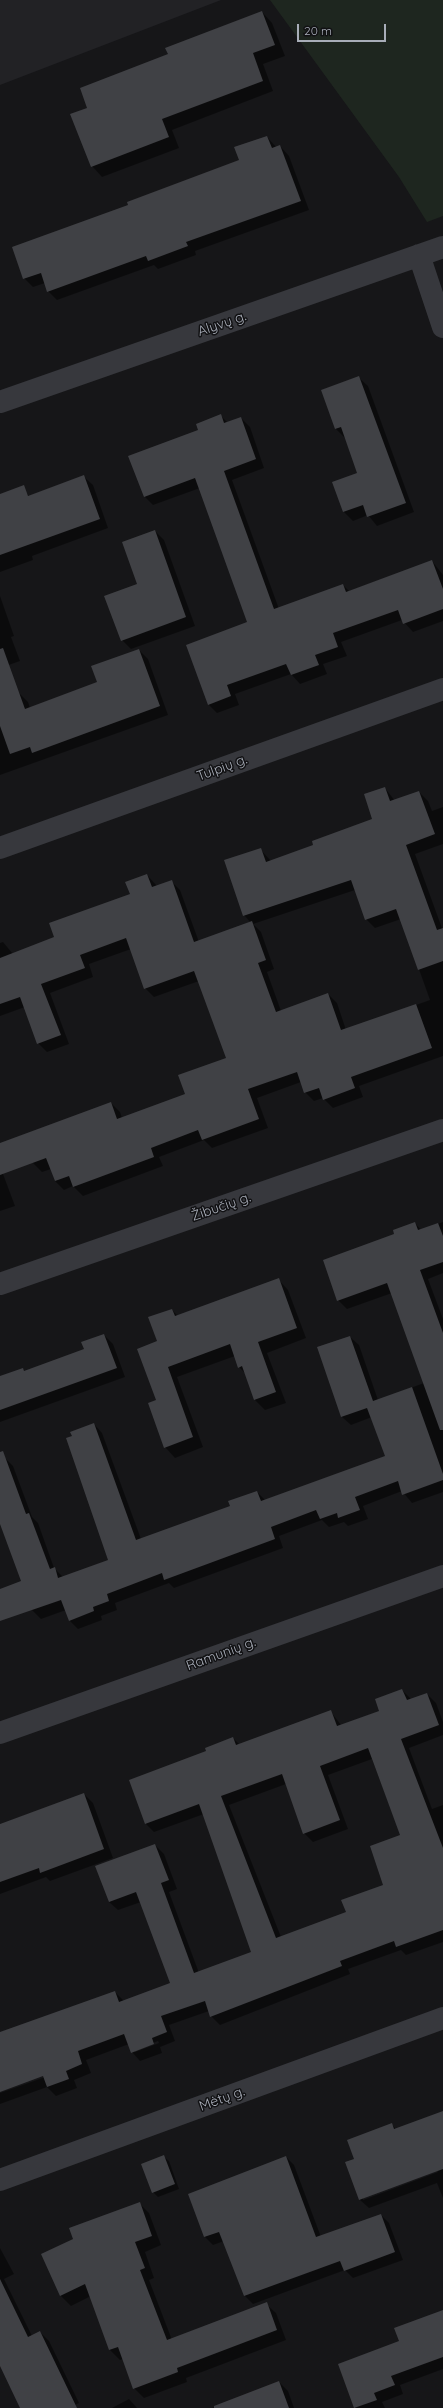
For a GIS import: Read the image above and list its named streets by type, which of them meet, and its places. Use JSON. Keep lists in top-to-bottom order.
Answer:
{
  "streets": {
    "street": [
      "Alyvų g.",
      "Tulpių g.",
      "Žibučių g.",
      "Ramunių g.",
      "Mėtų g."
    ]
  },
  "scale_bar": "20 m"
}
